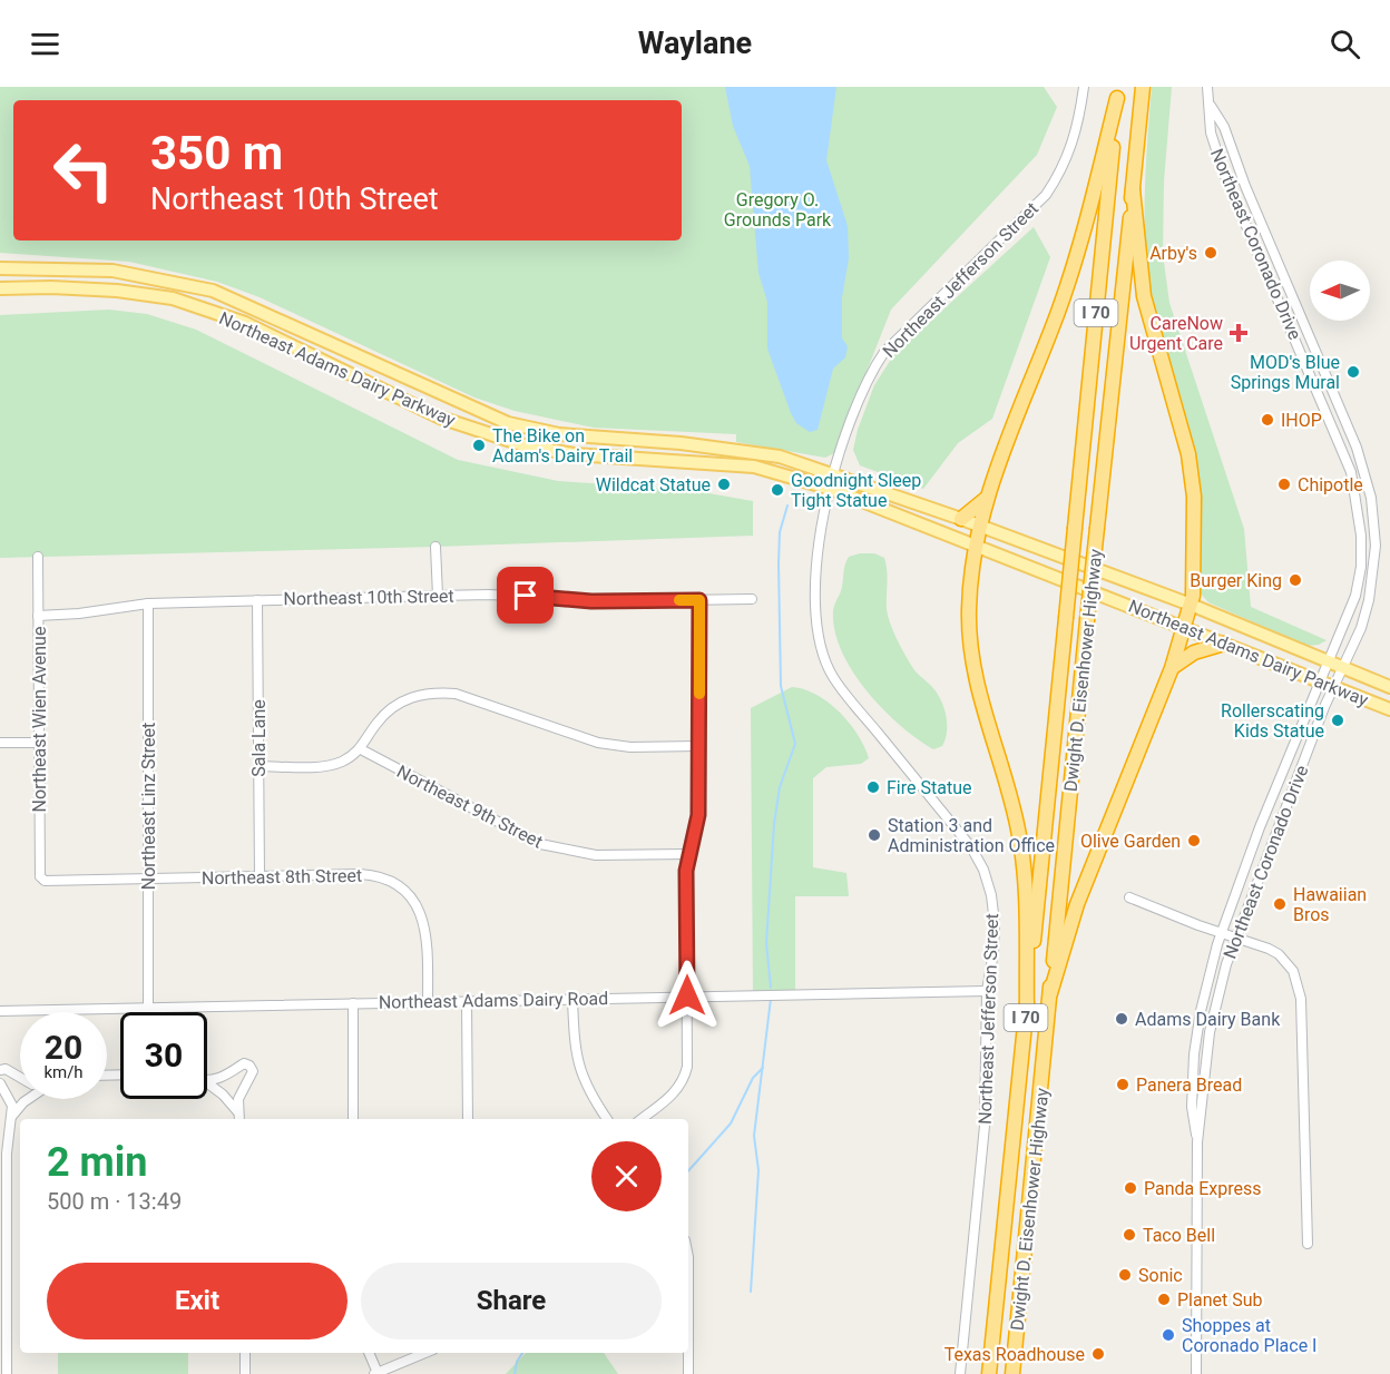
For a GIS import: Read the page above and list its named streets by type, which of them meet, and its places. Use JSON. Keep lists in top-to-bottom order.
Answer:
{
  "streets": {
    "highway": ["I 70", "Dwight D. Eisenhower Highway"],
    "main road": ["Northeast Adams Dairy Parkway"],
    "street": [
      "Northeast Coronado Drive",
      "Northeast Jefferson Street",
      "Northeast 10th Street",
      "Northeast Wien Avenue",
      "Sala Lane",
      "Northeast Linz Street",
      "Northeast 9th Street",
      "Northeast 8th Street",
      "Northeast Adams Dairy Road"
    ]
  },
  "crossings": [
    ["Northeast Coronado Drive", "Northeast Adams Dairy Parkway"],
    ["Northeast Jefferson Street", "Northeast Adams Dairy Parkway"],
    ["Northeast Jefferson Street", "Northeast Adams Dairy Road"],
    ["Northeast 10th Street", "Northeast Wien Avenue"],
    ["Northeast 10th Street", "Sala Lane"],
    ["Northeast 10th Street", "Northeast Linz Street"],
    ["Northeast Wien Avenue", "Northeast 8th Street"],
    ["Sala Lane", "Northeast 8th Street"],
    ["Northeast Linz Street", "Northeast 8th Street"],
    ["Northeast Linz Street", "Northeast Adams Dairy Road"],
    ["Northeast 8th Street", "Northeast Adams Dairy Road"]
  ],
  "parks": ["Gregory O. Grounds Park"],
  "places": {
    "other": [
      "Arby's",
      "MOD's Blue Springs Mural",
      "IHOP",
      "The Bike on Adam's Dairy Trail",
      "Wildcat Statue",
      "Chipotle",
      "Goodnight Sleep Tight Statue",
      "Burger King",
      "Rollerscating Kids Statue",
      "Fire Statue",
      "Station 3 and Administration Office",
      "Olive Garden",
      "Hawaiian Bros",
      "Adams Dairy Bank",
      "Panera Bread",
      "Panda Express",
      "Taco Bell",
      "Sonic",
      "Planet Sub",
      "Shoppes at Coronado Place I",
      "Texas Roadhouse"
    ],
    "health": ["CareNow Urgent Care"]
  },
  "north": "left",
  "page": {
    "header": "Waylane",
    "turn": ["350 m", "Northeast 10th Street"],
    "speed": "20 km/h",
    "limit": "30",
    "heading": ["2 min", "500 m · 13:49"],
    "buttons": ["Exit", "Share"]
  }
}
